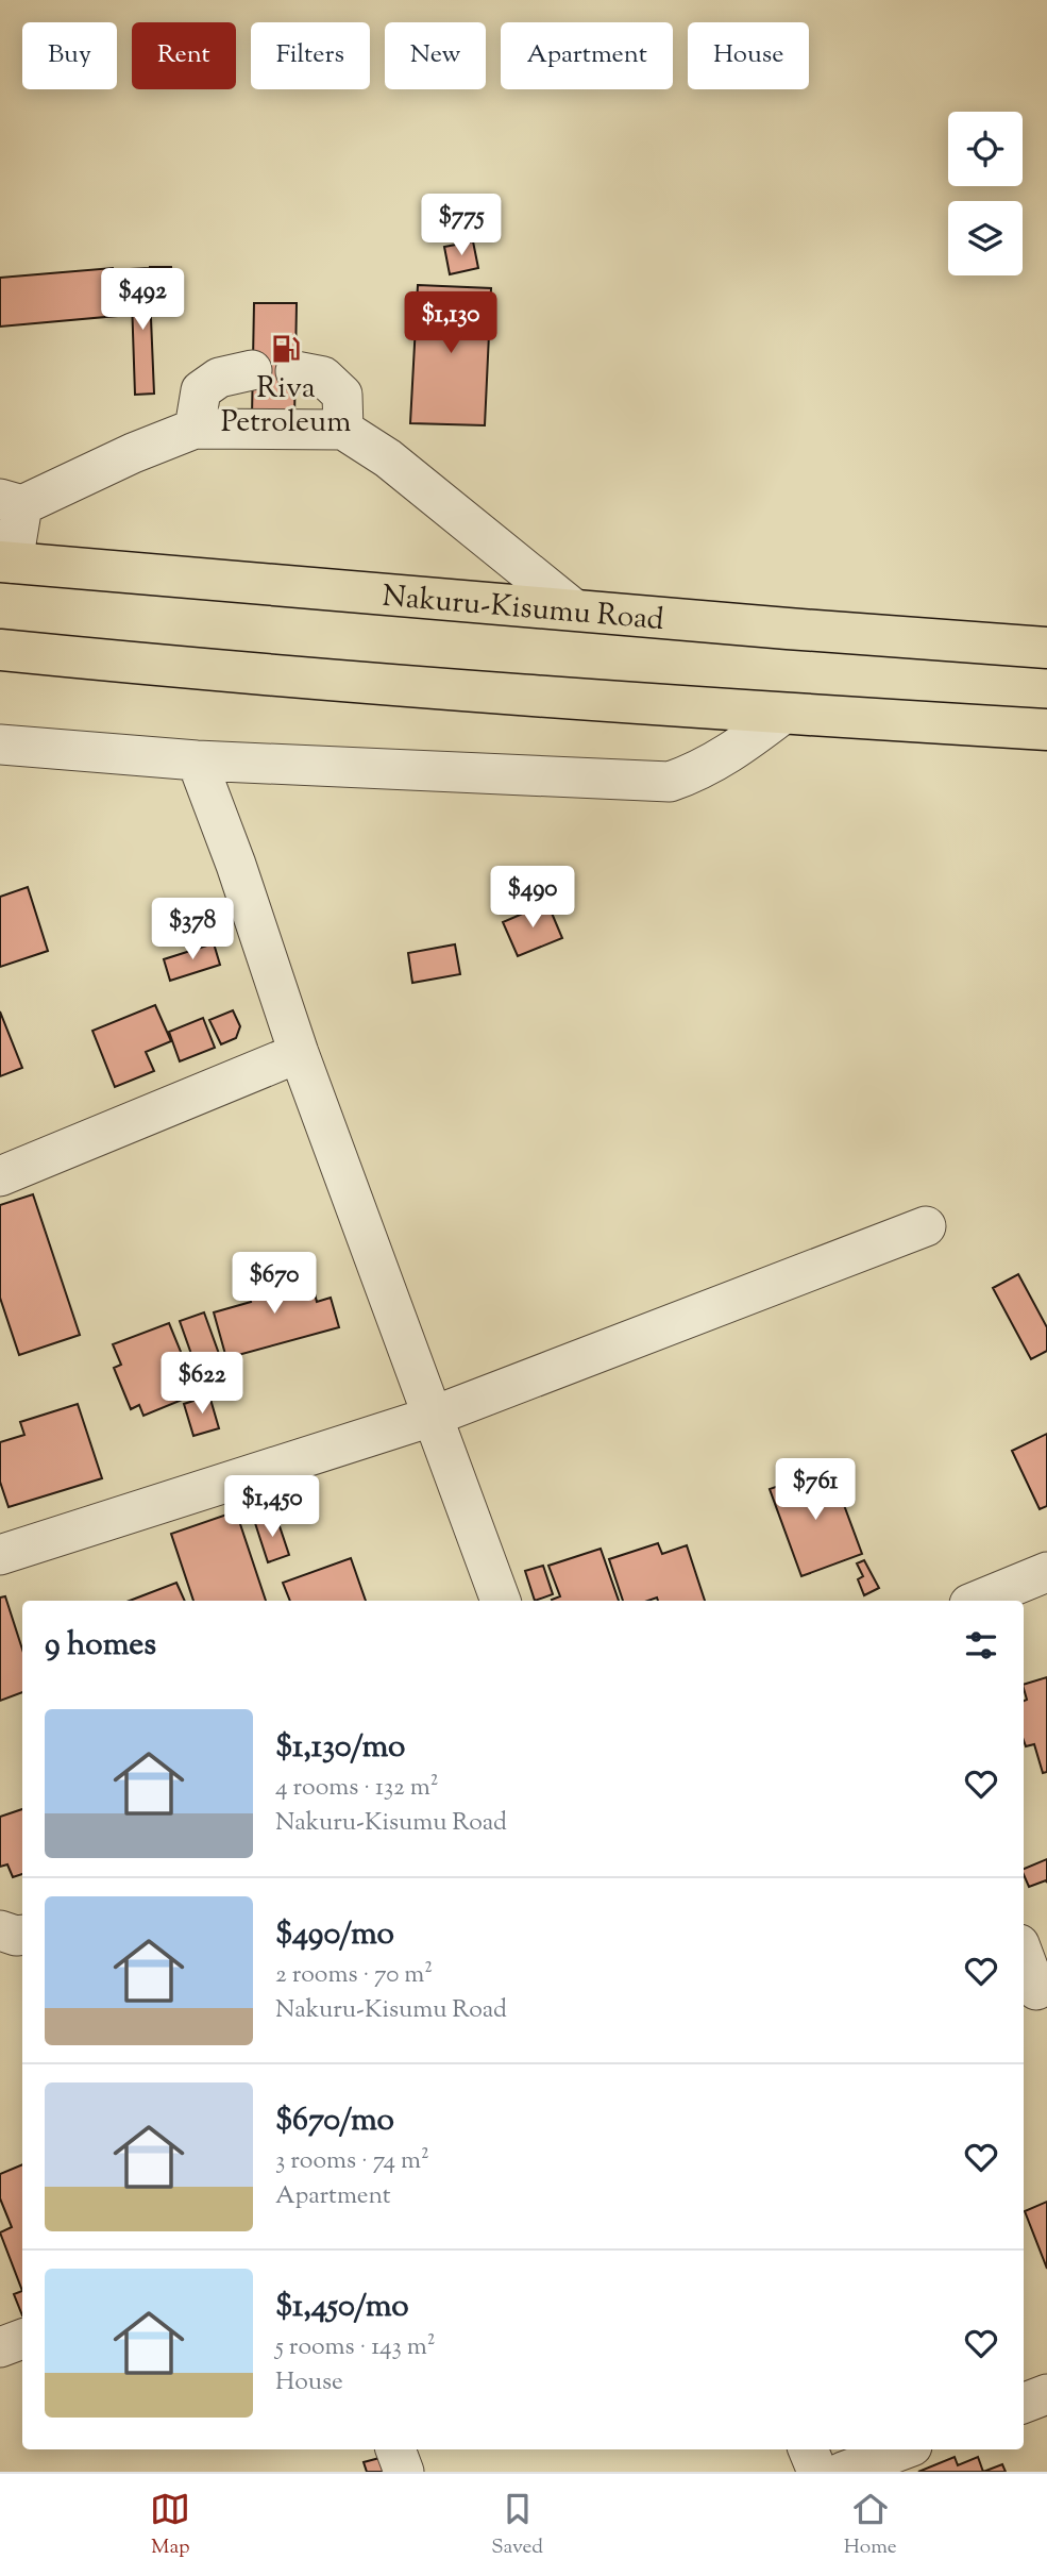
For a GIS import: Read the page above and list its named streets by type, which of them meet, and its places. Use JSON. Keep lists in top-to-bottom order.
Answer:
{
  "streets": {
    "highway": ["Nakuru-Kisumu Road"]
  },
  "places": {
    "fuel station": ["Riva Petroleum"]
  },
  "page": {
    "chip": [
      "Buy",
      "Rent",
      "Filters",
      "New",
      "Apartment",
      "House"
    ],
    "price": [
      "$775",
      "$492",
      "$1,130",
      "$490",
      "$378",
      "$670",
      "$622",
      "$761",
      "$1,450"
    ],
    "heading": "9 homes",
    "list": [
      {
        "name": "$1,130/mo",
        "note": "4 rooms · 132 m² · Nakuru-Kisumu Road"
      },
      {
        "name": "$490/mo",
        "note": "2 rooms · 70 m² · Nakuru-Kisumu Road"
      },
      {
        "name": "$670/mo",
        "note": "3 rooms · 74 m² · Apartment"
      },
      {
        "name": "$1,450/mo",
        "note": "5 rooms · 143 m² · House"
      }
    ],
    "tabs": ["Map", "Saved", "Home"]
  }
}
